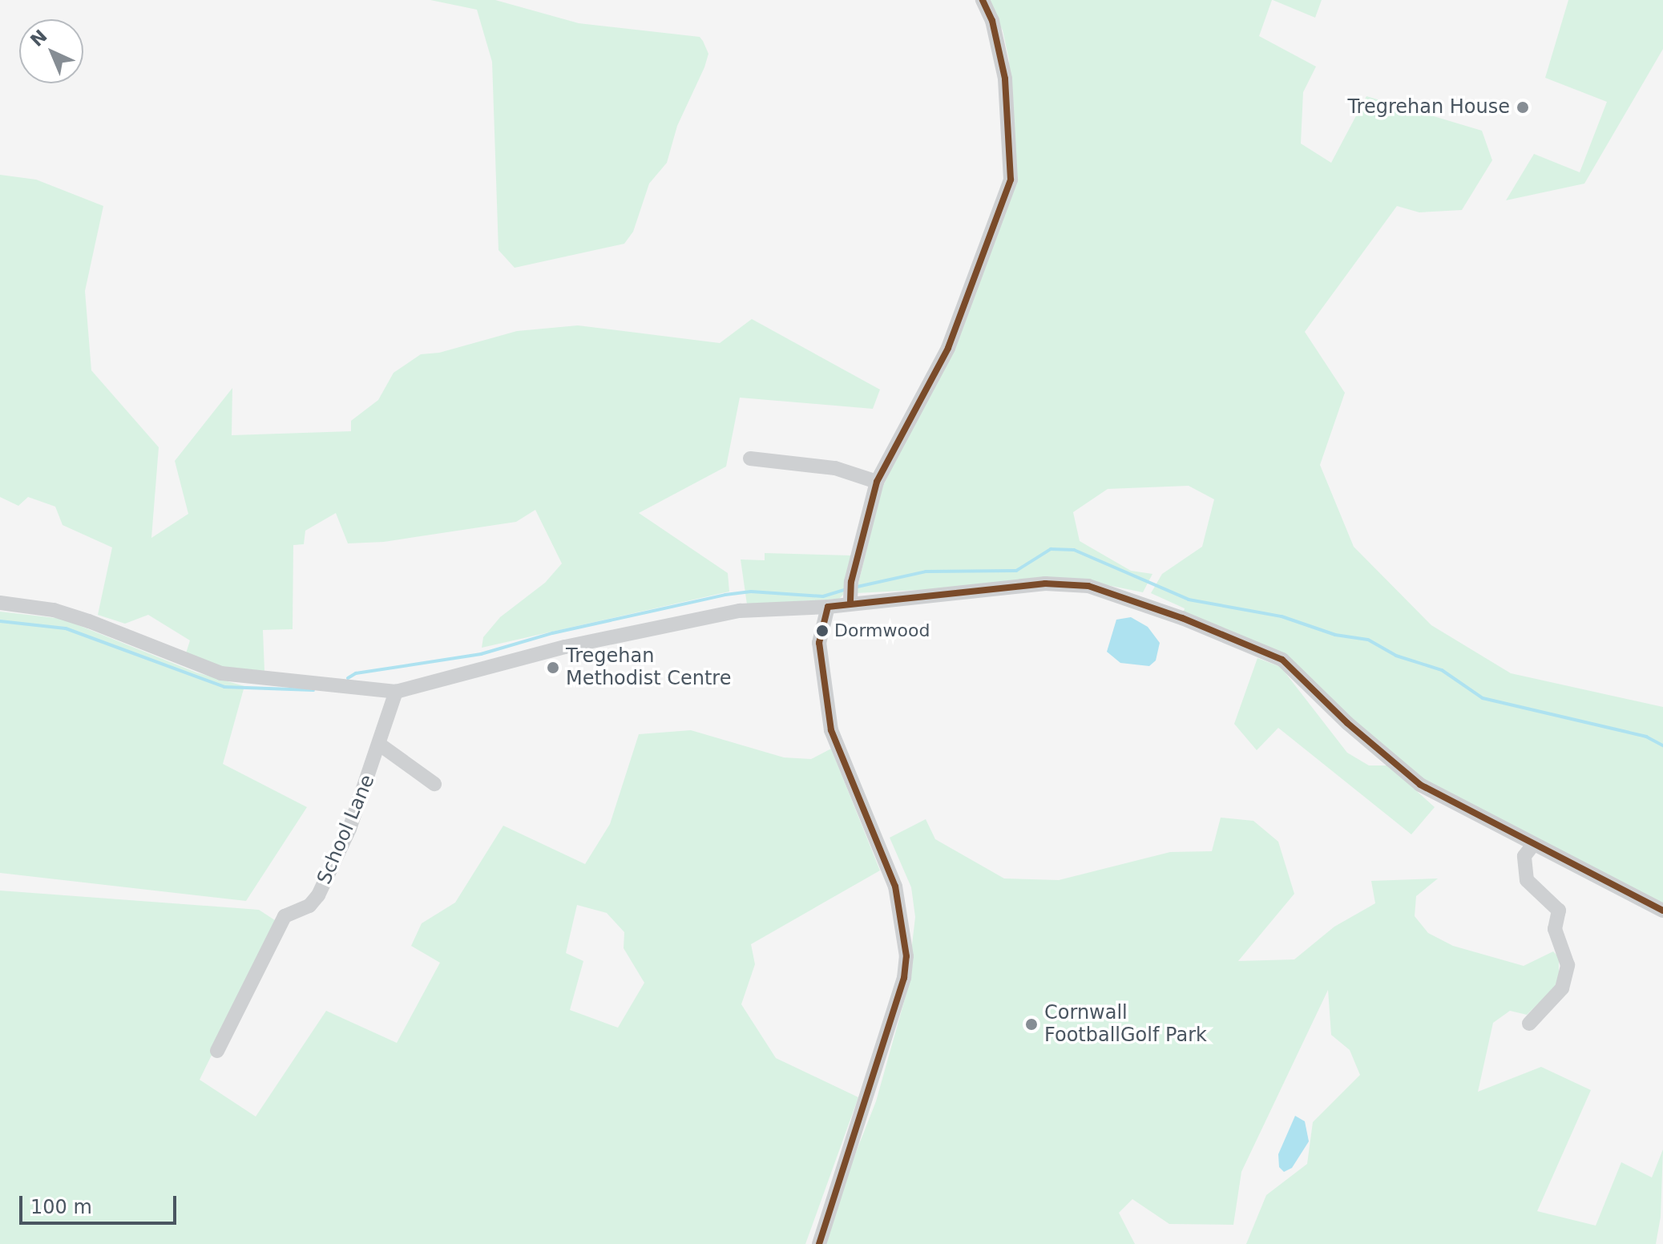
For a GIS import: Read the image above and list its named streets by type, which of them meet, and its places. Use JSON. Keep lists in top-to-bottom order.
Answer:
{
  "streets": {
    "street": ["School Lane"]
  },
  "places": [
    "Tregrehan House",
    "Dormwood",
    "Tregehan Methodist Centre",
    "Cornwall FootballGolf Park"
  ],
  "scale_bar": "100 m",
  "north": "top left"
}
